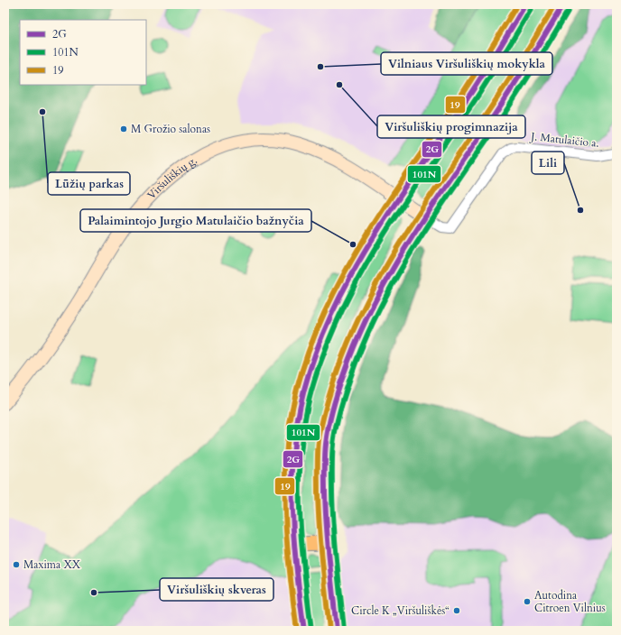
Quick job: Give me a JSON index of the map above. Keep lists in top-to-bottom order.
{
  "streets": {
    "main road": ["Viršuliškių g."],
    "street": ["J. Matulaičio a."]
  },
  "crossings": [
    ["J. Matulaičio a.", "Viršuliškių g."]
  ],
  "places": [
    "Vilniaus Viršuliškių mokykla",
    "Viršuliškių progimnazija",
    "Lūžių parkas",
    "M Grožio salonas",
    "Lili",
    "Palaimintojo Jurgio Matulaičio bažnyčia",
    "Maxima XX",
    "Viršuliškių skveras",
    "Autodina Citroen Vilnius",
    "Circle K „Viršuliškės“"
  ],
  "lines": ["transit line 2G", "transit line 19", "transit line 101N"],
  "legend": ["2G", "101N", "19"]
}
